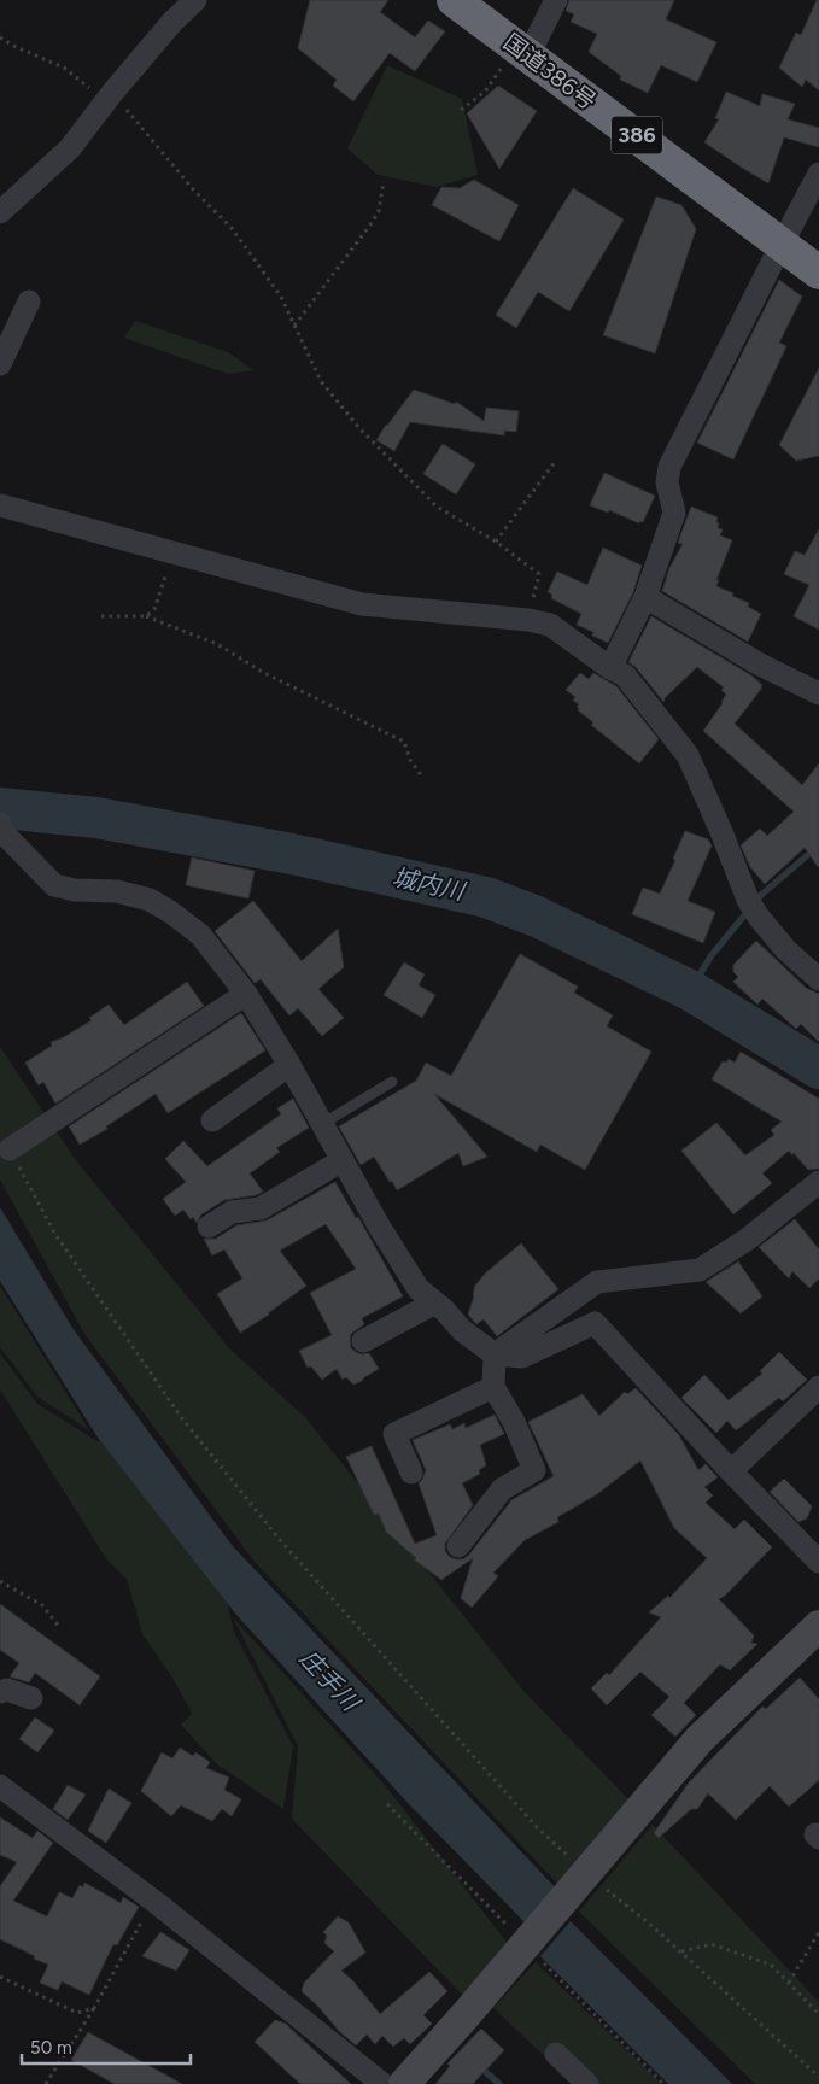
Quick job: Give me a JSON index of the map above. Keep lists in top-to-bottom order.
{
  "streets": {
    "highway": ["国道386号", "386"]
  },
  "water": ["城内川", "庄手川"],
  "scale_bar": "50 m"
}
